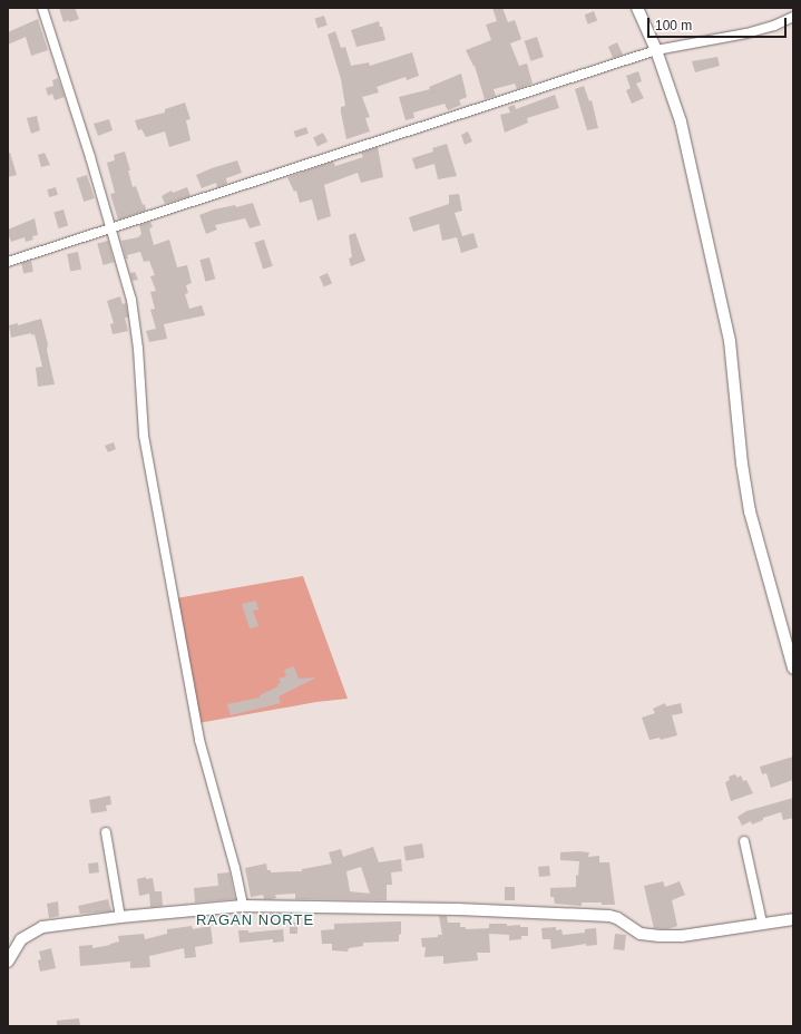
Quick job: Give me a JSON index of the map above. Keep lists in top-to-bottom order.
{
  "districts": ["RAGAN NORTE"],
  "scale_bar": "100 m"
}
